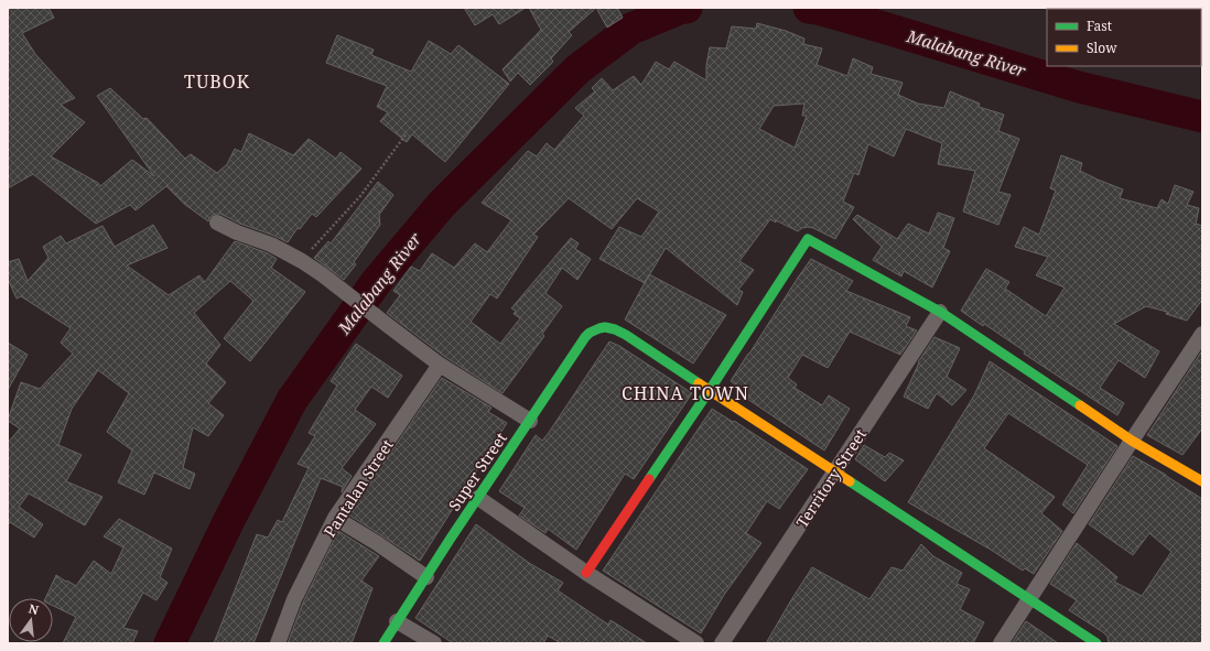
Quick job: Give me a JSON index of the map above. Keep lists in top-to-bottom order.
{
  "streets": {
    "street": ["Super Street", "Territory Street", "Pantalan Street"]
  },
  "districts": ["TUBOK", "CHINA TOWN"],
  "water": ["Malabang River"],
  "legend": ["Fast", "Slow"],
  "north": "top"
}
